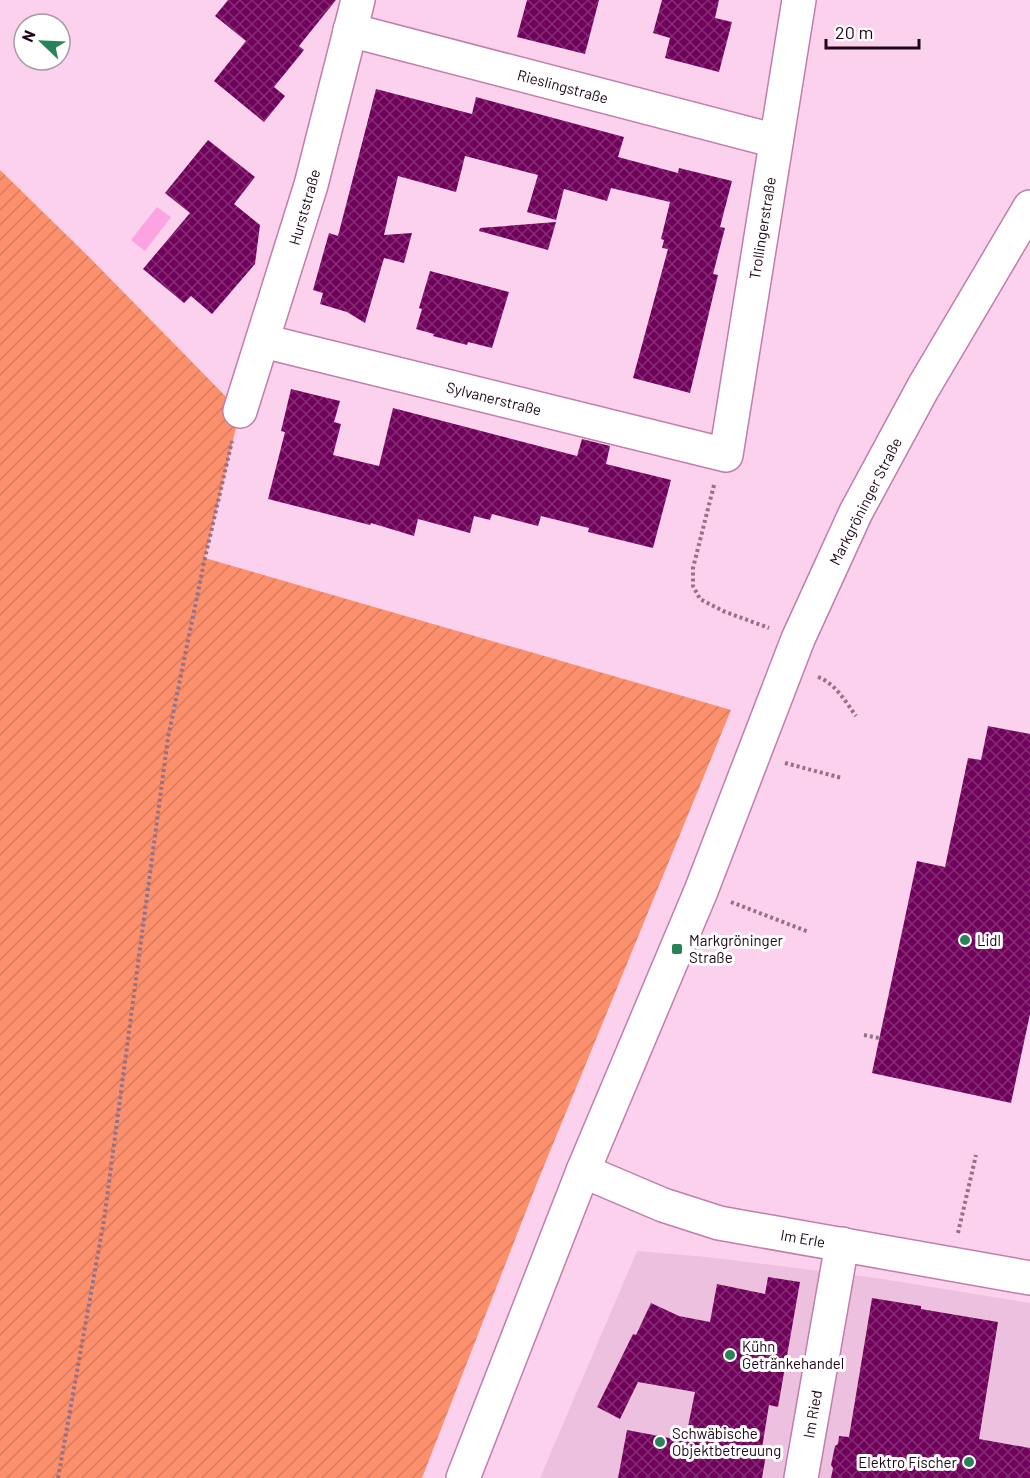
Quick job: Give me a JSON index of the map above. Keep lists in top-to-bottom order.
{
  "streets": {
    "street": [
      "Rieslingstraße",
      "Hurststraße",
      "Trollingerstraße",
      "Sylvanerstraße",
      "Markgröninger Straße",
      "Im Erle",
      "Im Ried"
    ]
  },
  "crossings": [
    ["Rieslingstraße", "Hurststraße"],
    ["Rieslingstraße", "Trollingerstraße"],
    ["Hurststraße", "Sylvanerstraße"],
    ["Trollingerstraße", "Sylvanerstraße"],
    ["Markgröninger Straße", "Im Erle"],
    ["Im Erle", "Im Ried"]
  ],
  "places": {
    "other": [
      "Lidl",
      "Kühn Getränkehandel",
      "Schwäbische Objektbetreuung",
      "Elektro Fischer"
    ],
    "transit": ["Markgröninger Straße"]
  },
  "scale_bar": "20 m",
  "north": "top left"
}
